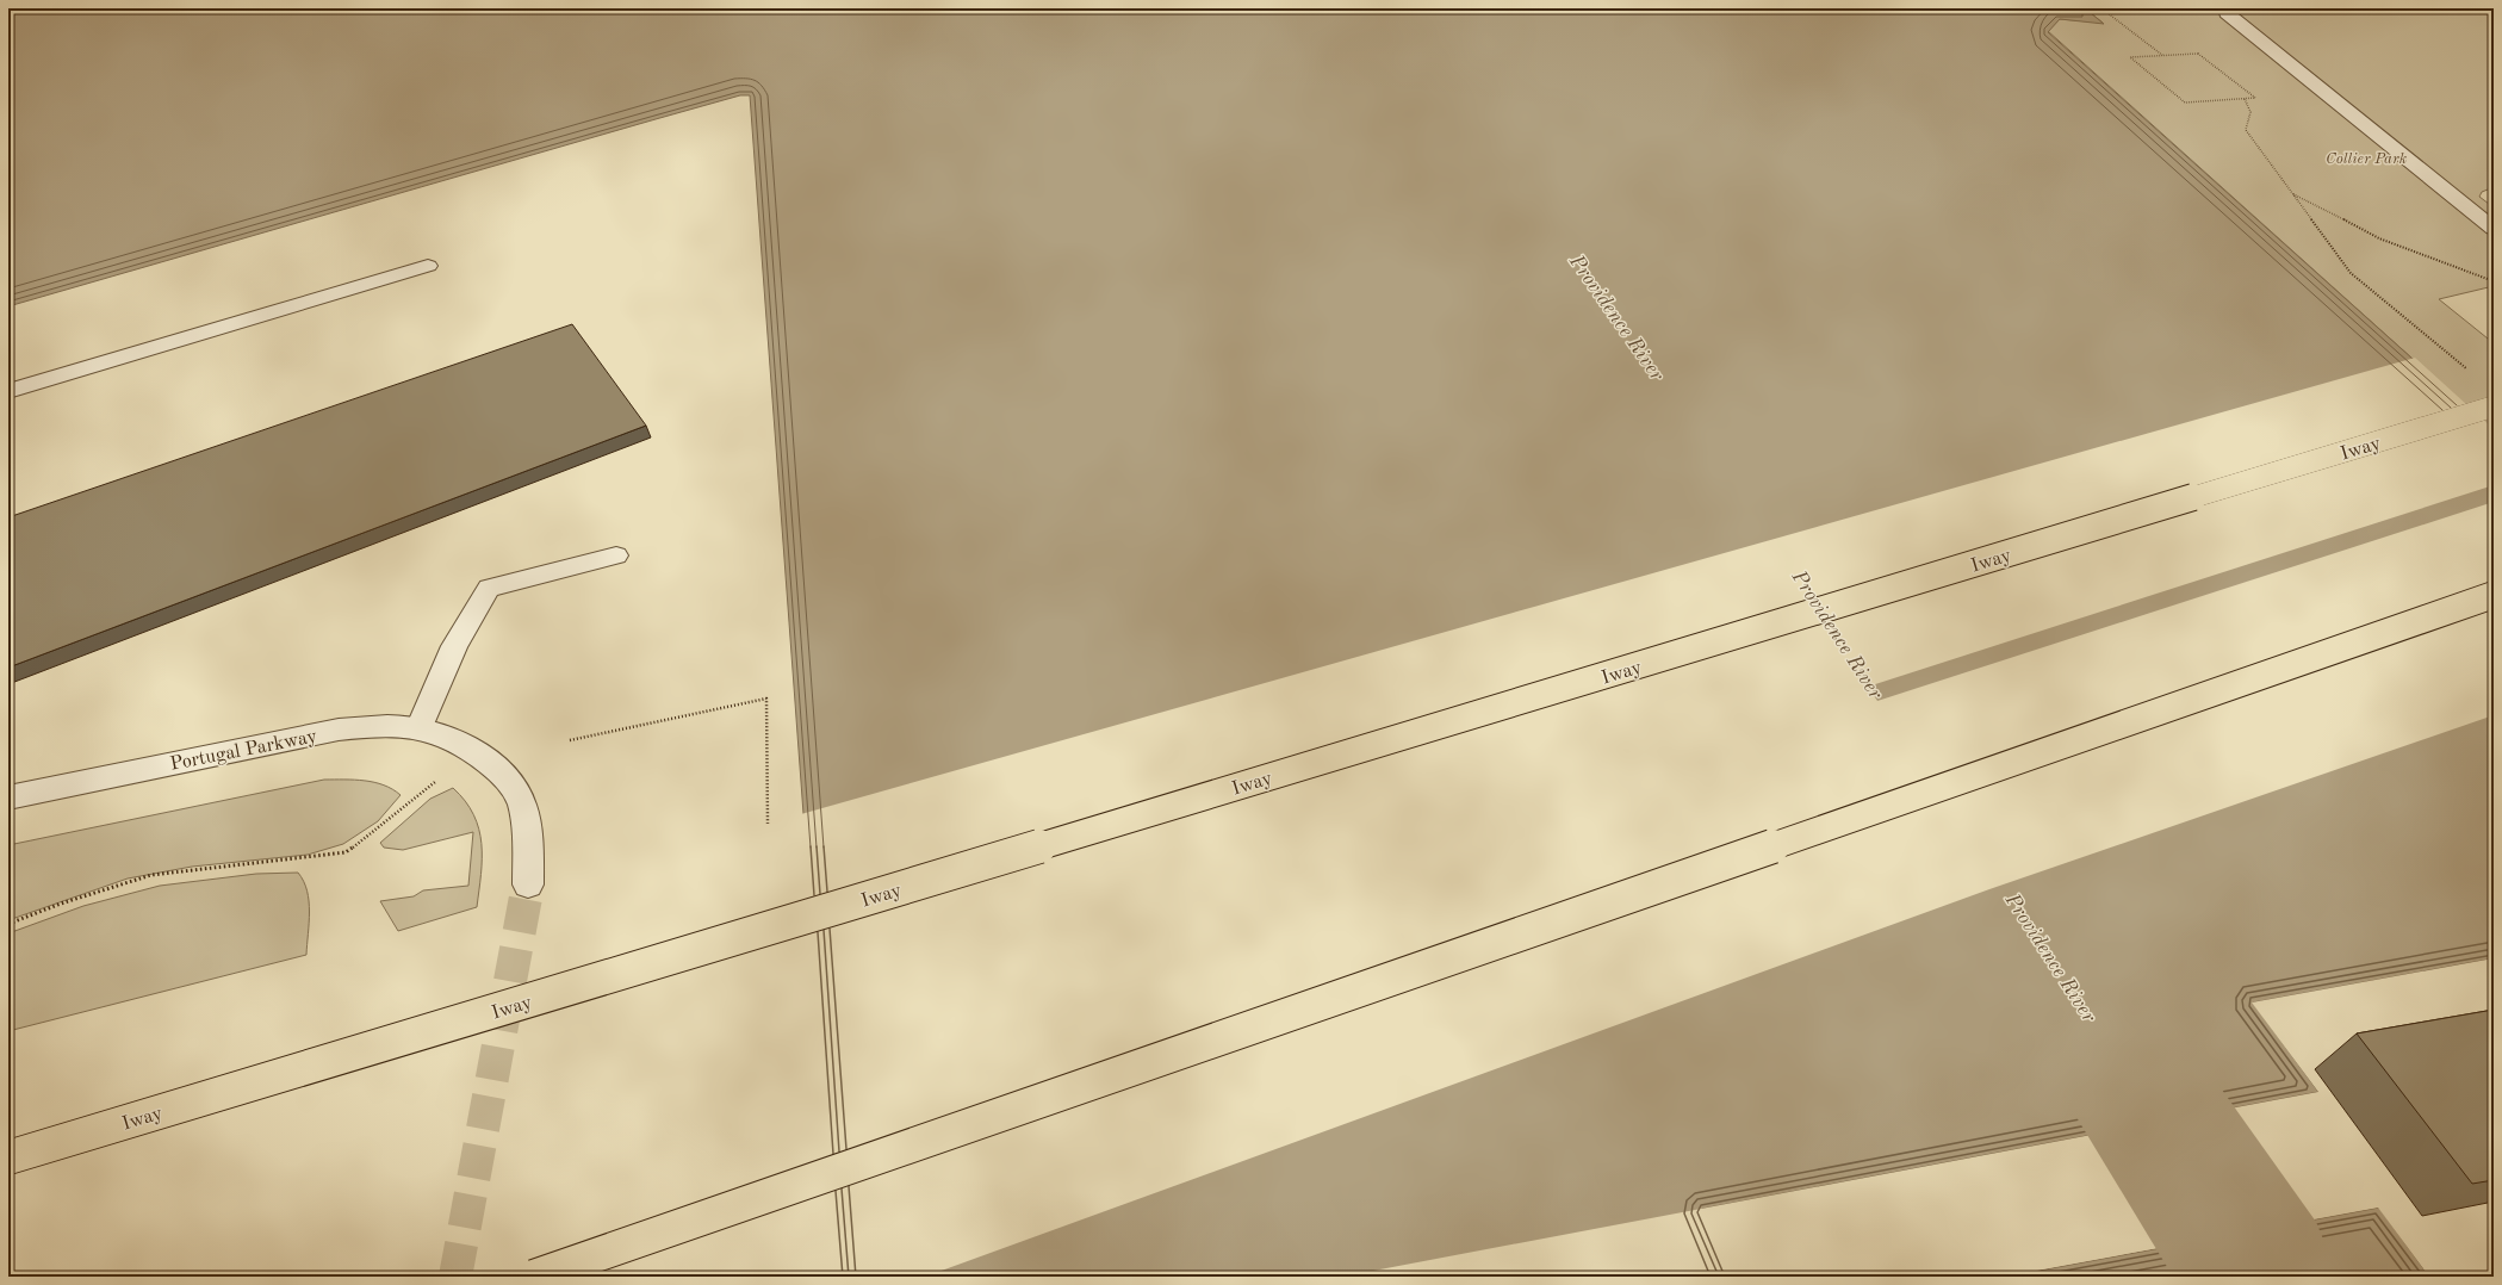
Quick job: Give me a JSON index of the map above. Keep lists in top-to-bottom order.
{
  "streets": {
    "highway": ["Iway"],
    "street": ["Portugal Parkway"]
  },
  "water": ["Providence River"],
  "parks": ["Collier Park"]
}
